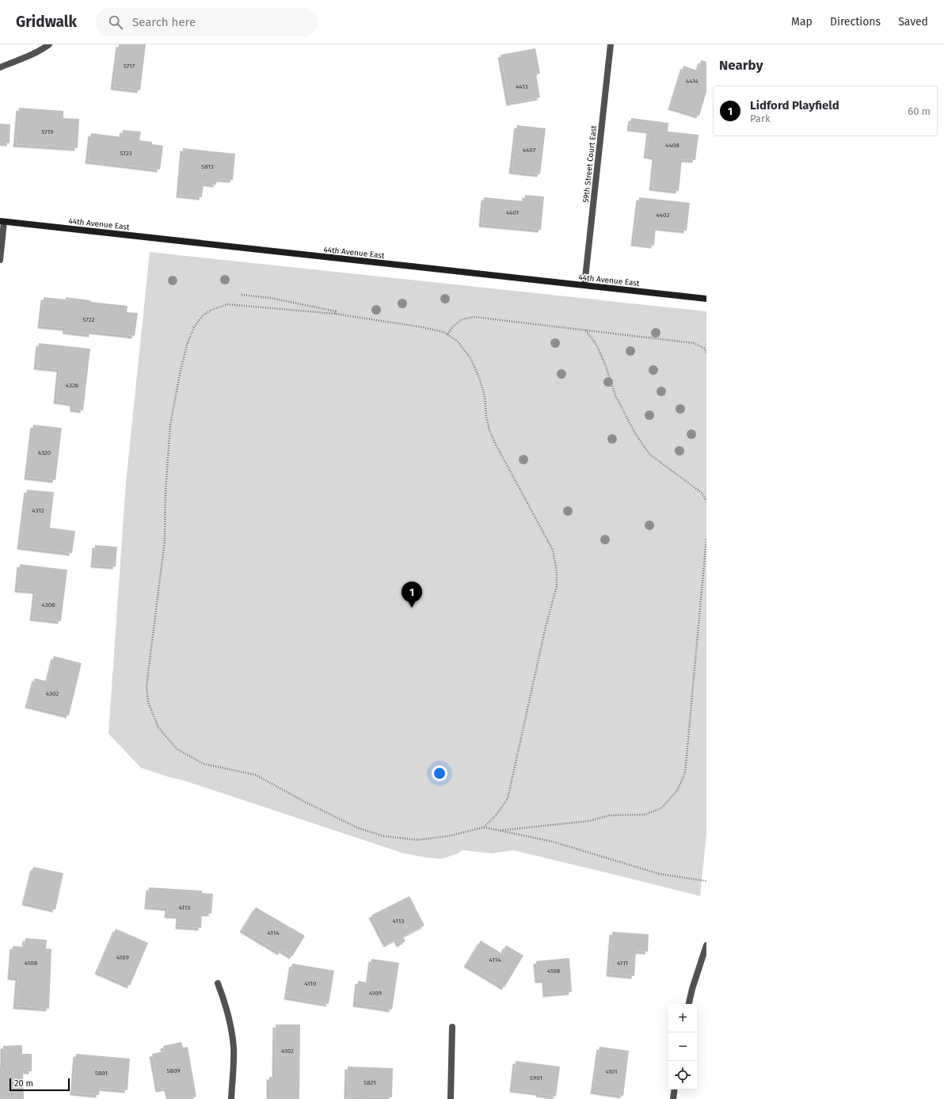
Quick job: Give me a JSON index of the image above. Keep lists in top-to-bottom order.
{
  "streets": {
    "street": ["59th Street Court East", "44th Avenue East"]
  },
  "crossings": [
    ["59th Street Court East", "44th Avenue East"]
  ],
  "house_numbers": [
    "5717",
    "4414",
    "4413",
    "5719",
    "4408",
    "4407",
    "5723",
    "5813",
    "4401",
    "4402",
    "5722",
    "4326",
    "4320",
    "4312",
    "4306",
    "4302",
    "4113",
    "4113",
    "4114",
    "4109",
    "4114",
    "4108",
    "4111",
    "4108",
    "4110",
    "4109",
    "4102",
    "5809",
    "4101",
    "5801",
    "5901",
    "5821"
  ],
  "scale_bar": "20 m",
  "page": {
    "header": "Gridwalk",
    "search": "Search here",
    "nav": ["Map", "Directions", "Saved"],
    "heading": "Nearby",
    "list": [
      {
        "mark": "1",
        "name": "Lidford Playfield",
        "note": "Park",
        "value": "60 m"
      }
    ],
    "pins": "1",
    "map_buttons": ["+", "−"],
    "scale": "20 m"
  }
}
